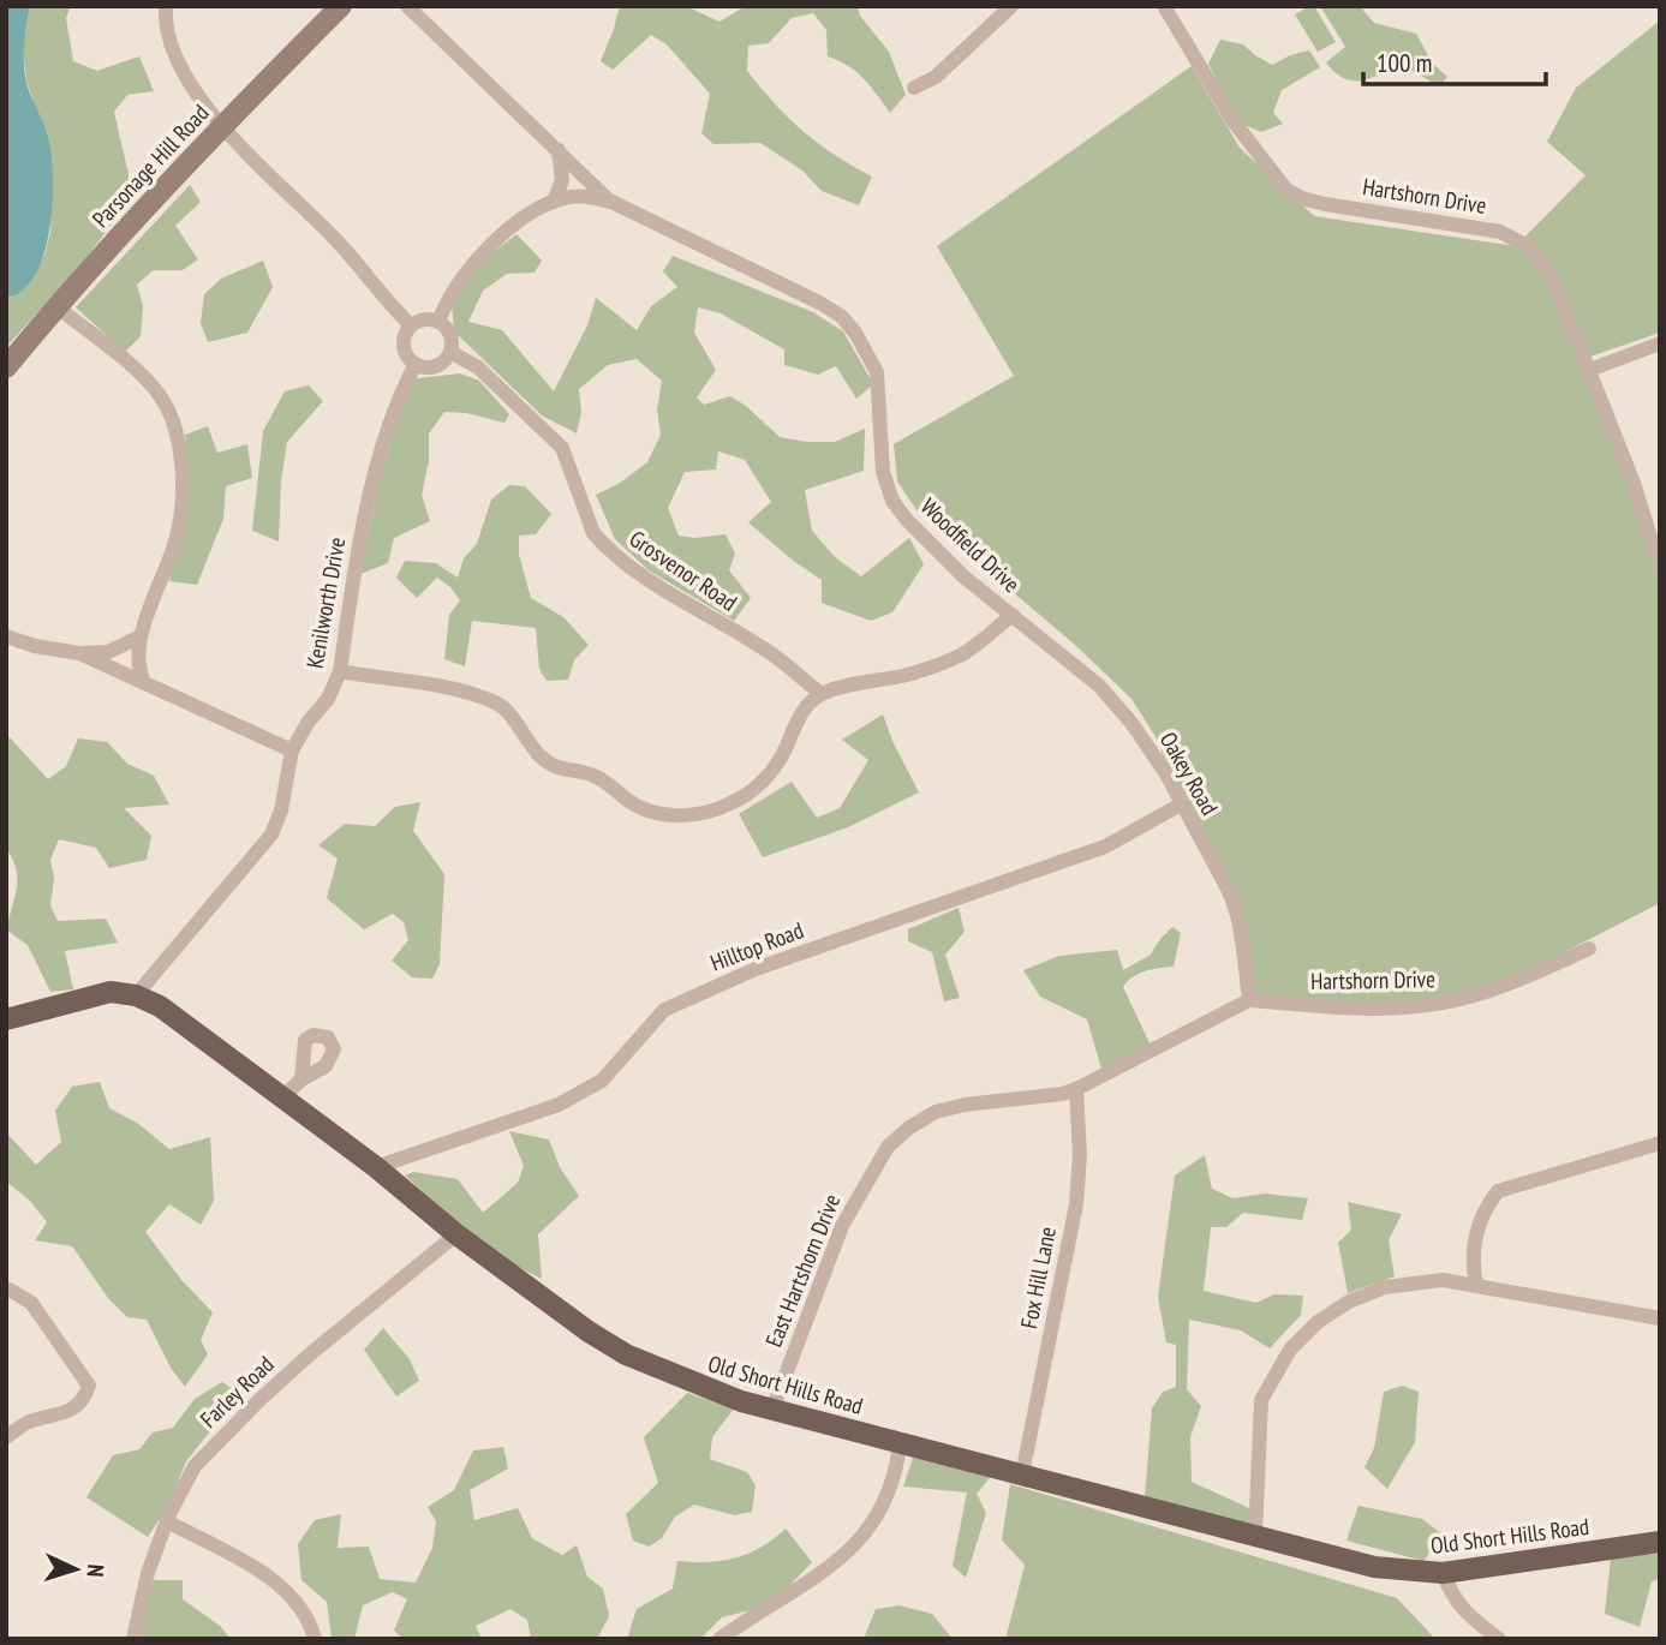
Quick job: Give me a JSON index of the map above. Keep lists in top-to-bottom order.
{
  "streets": {
    "main road": ["Old Short Hills Road"],
    "street": [
      "Parsonage Hill Road",
      "Hartshorn Drive",
      "Woodfield Drive",
      "Grosvenor Road",
      "Kenilworth Drive",
      "Oakey Road",
      "Hilltop Road",
      "East Hartshorn Drive",
      "Fox Hill Lane",
      "Farley Road"
    ]
  },
  "crossings": [
    ["Hartshorn Drive", "Oakey Road"],
    ["Hartshorn Drive", "East Hartshorn Drive"],
    ["Woodfield Drive", "Grosvenor Road"],
    ["Woodfield Drive", "Oakey Road"],
    ["Grosvenor Road", "Kenilworth Drive"],
    ["Kenilworth Drive", "Old Short Hills Road"],
    ["Oakey Road", "Hilltop Road"],
    ["Oakey Road", "East Hartshorn Drive"],
    ["Hilltop Road", "Old Short Hills Road"],
    ["East Hartshorn Drive", "Fox Hill Lane"],
    ["East Hartshorn Drive", "Old Short Hills Road"],
    ["Fox Hill Lane", "Old Short Hills Road"],
    ["Old Short Hills Road", "Farley Road"]
  ],
  "scale_bar": "100 m",
  "north": "right"
}
